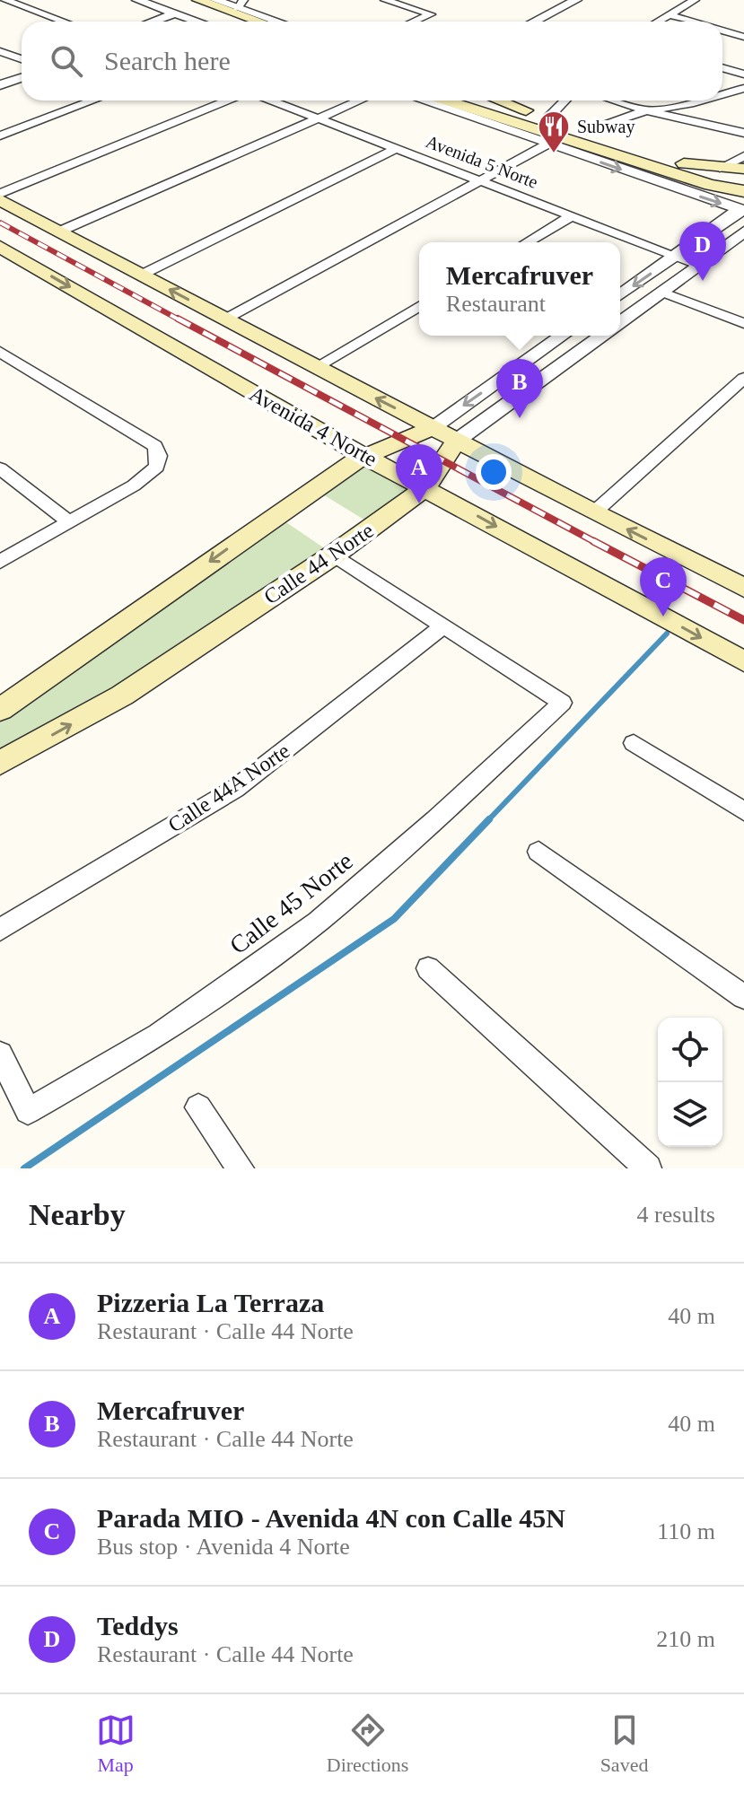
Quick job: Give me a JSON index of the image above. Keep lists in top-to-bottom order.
{
  "streets": {
    "main road": ["Avenida 4 Norte", "Calle 44 Norte"],
    "street": ["Avenida 5 Norte", "Calle 44A Norte", "Calle 45 Norte"]
  },
  "crossings": [
    ["Avenida 4 Norte", "Calle 44 Norte"],
    ["Calle 44A Norte", "Calle 45 Norte"]
  ],
  "one_way": ["Calle 44 Norte"],
  "places": {
    "restaurant": ["Subway"]
  },
  "page": {
    "search": "Search here",
    "pins": [
      "D",
      "B",
      "A",
      "C"
    ],
    "popup": ["Mercafruver", "Restaurant"],
    "heading": ["Nearby", "4 results"],
    "list": [
      {
        "mark": "A",
        "name": "Pizzeria La Terraza",
        "note": "Restaurant · Calle 44 Norte",
        "value": "40 m"
      },
      {
        "mark": "B",
        "name": "Mercafruver",
        "note": "Restaurant · Calle 44 Norte",
        "value": "40 m"
      },
      {
        "mark": "C",
        "name": "Parada MIO - Avenida 4N con Calle 45N",
        "note": "Bus stop · Avenida 4 Norte",
        "value": "110 m"
      },
      {
        "mark": "D",
        "name": "Teddys",
        "note": "Restaurant · Calle 44 Norte",
        "value": "210 m"
      }
    ],
    "nav": ["Map", "Directions", "Saved"]
  }
}
